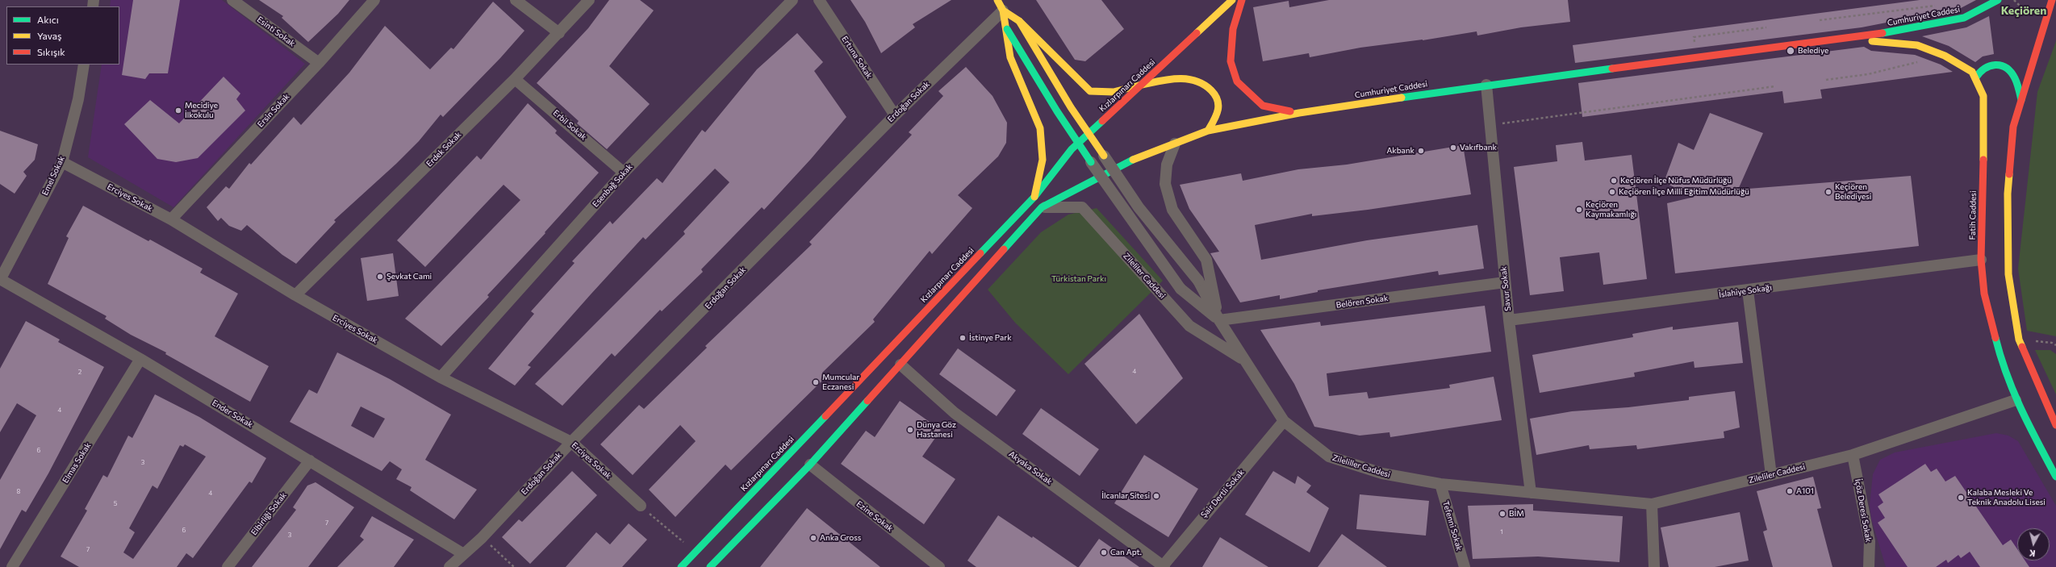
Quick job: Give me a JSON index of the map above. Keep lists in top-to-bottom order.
{
  "streets": {
    "main road": ["Cumhuriyet Caddesi", "Kızlarpınarı Caddesi", "Fatih Caddesi"],
    "street": [
      "Esinti Sokak",
      "Ertuna Sokak",
      "Erdoğan Sokak",
      "Ersin Sokak",
      "Erbil Sokak",
      "Erdek Sokak",
      "Emel Sokak",
      "Esenbağ Sokak",
      "Erciyes Sokak",
      "Zileliler Caddesi",
      "Savur Sokak",
      "İslahiye Sokağı",
      "Belören Sokak",
      "Ender Sokak",
      "Elmas Sokak",
      "Zileliller Caddesi",
      "Akyaka Sokak",
      "Şair Dertli Sokak",
      "İçöz Deresi Sokak",
      "Elbirliği Sokak",
      "Ezine Sokak",
      "Tefenni Sokak"
    ]
  },
  "crossings": [
    ["Cumhuriyet Caddesi", "Fatih Caddesi"],
    ["Cumhuriyet Caddesi", "Zileliler Caddesi"],
    ["Cumhuriyet Caddesi", "Savur Sokak"],
    ["Esinti Sokak", "Ersin Sokak"],
    ["Ertuna Sokak", "Erdoğan Sokak"],
    ["Erdoğan Sokak", "Erciyes Sokak"],
    ["Erdoğan Sokak", "Ender Sokak"],
    ["Ersin Sokak", "Erciyes Sokak"],
    ["Erbil Sokak", "Erdek Sokak"],
    ["Erbil Sokak", "Esenbağ Sokak"],
    ["Erdek Sokak", "Erciyes Sokak"],
    ["Emel Sokak", "Erciyes Sokak"],
    ["Emel Sokak", "Ender Sokak"],
    ["Esenbağ Sokak", "Erciyes Sokak"],
    ["Fatih Caddesi", "Zileliler Caddesi"],
    ["Fatih Caddesi", "İslahiye Sokağı"],
    ["Zileliler Caddesi", "Savur Sokak"],
    ["Zileliler Caddesi", "Zileliller Caddesi"],
    ["Zileliler Caddesi", "İçöz Deresi Sokak"],
    ["Savur Sokak", "İslahiye Sokağı"],
    ["Savur Sokak", "Belören Sokak"],
    ["Savur Sokak", "Zileliller Caddesi"],
    ["Belören Sokak", "Zileliller Caddesi"],
    ["Ender Sokak", "Elmas Sokak"],
    ["Ender Sokak", "Elbirliği Sokak"],
    ["Zileliller Caddesi", "Şair Dertli Sokak"],
    ["Zileliller Caddesi", "Tefenni Sokak"],
    ["Akyaka Sokak", "Şair Dertli Sokak"]
  ],
  "districts": ["Keçiören"],
  "parks": ["Türkistan Parkı"],
  "places": [
    "Belediye",
    "Mecidiye İlkokulu",
    "Vakıfbank",
    "Akbank",
    "Keçiören İlçe Nüfus Müdürlüğü",
    "Keçiören İlçe Milli Eğitim Müdürlüğü",
    "Keçiören Belediyesi",
    "Keçiören Kaymakamlığı",
    "Şevkat Cami",
    "İstinye Park",
    "Mumcular Eczanesi",
    "Dünya Göz Hastanesi",
    "A101",
    "İlcanlar Sitesi",
    "Kalaba Mesleki Ve Teknik Anadolu Lisesi",
    "BİM",
    "Anka Gross",
    "Can Apt."
  ],
  "house_numbers": [
    "4",
    "2",
    "4",
    "6",
    "3",
    "8",
    "4",
    "5",
    "7",
    "6",
    "1",
    "3",
    "7"
  ],
  "legend": ["Akıcı", "Yavaş", "Sıkışık"],
  "north": "bottom"
}
